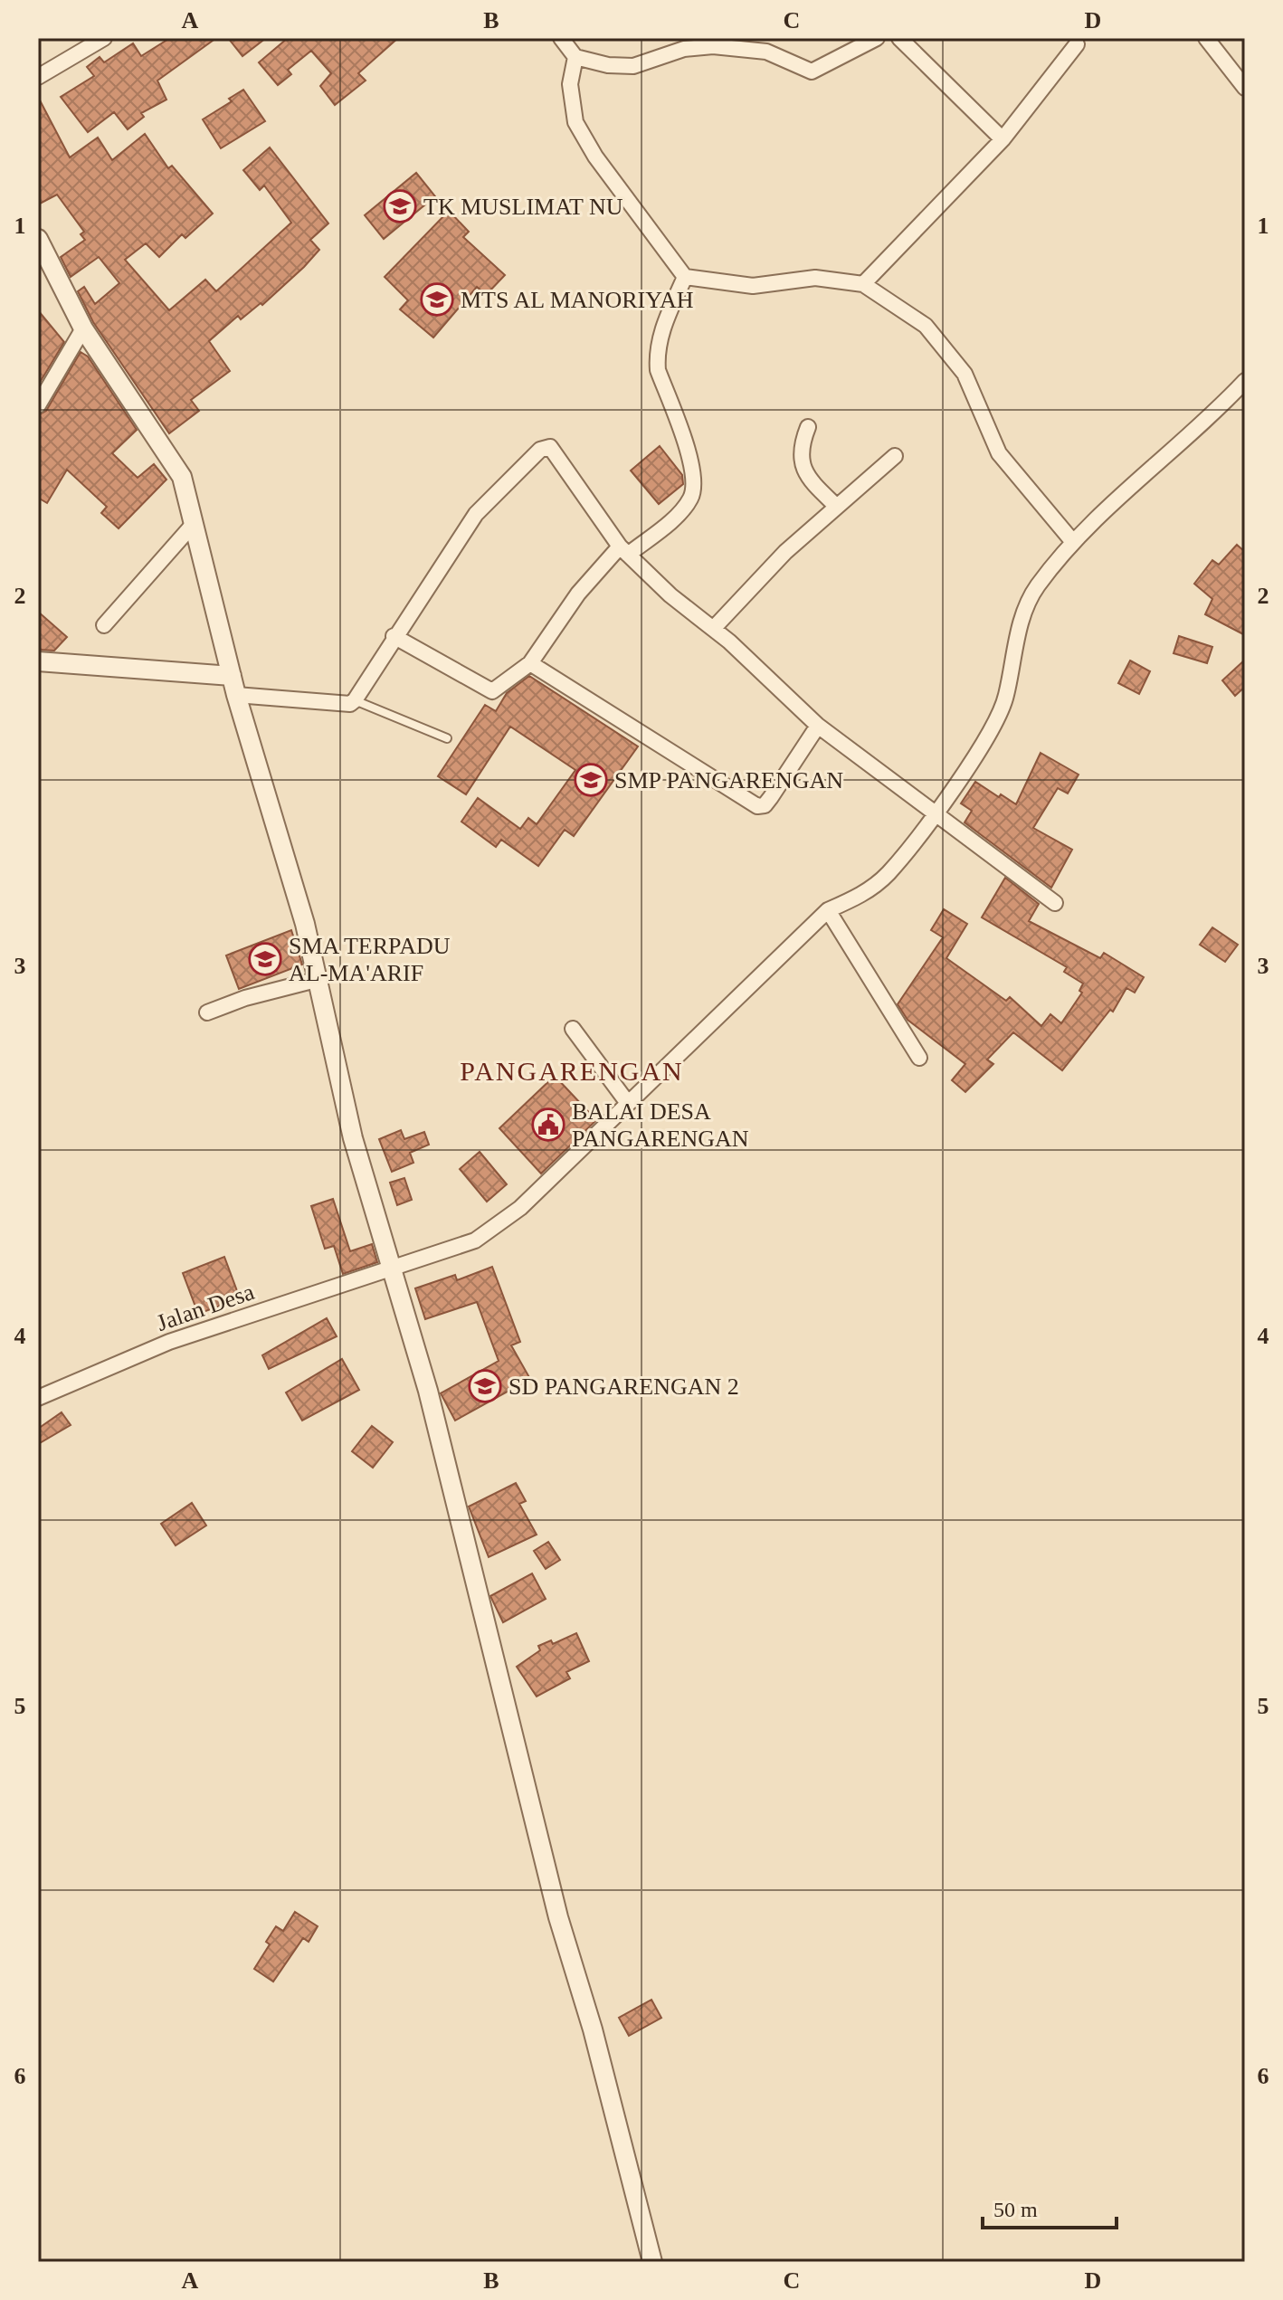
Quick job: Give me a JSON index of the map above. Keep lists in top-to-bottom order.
{
  "streets": {
    "street": ["Jalan Desa"]
  },
  "districts": ["PANGARENGAN"],
  "places": {
    "school or university": [
      "TK MUSLIMAT NU",
      "MTS AL MANORIYAH",
      "SMP PANGARENGAN",
      "SMA TERPADU AL-MA'ARIF",
      "SD PANGARENGAN 2"
    ],
    "public building": ["BALAI DESA PANGARENGAN"]
  },
  "scale_bar": "50 m",
  "grid": {
    "columns": [
      "A",
      "B",
      "C",
      "D"
    ],
    "rows": [
      "1",
      "2",
      "3",
      "4",
      "5",
      "6"
    ]
  }
}
